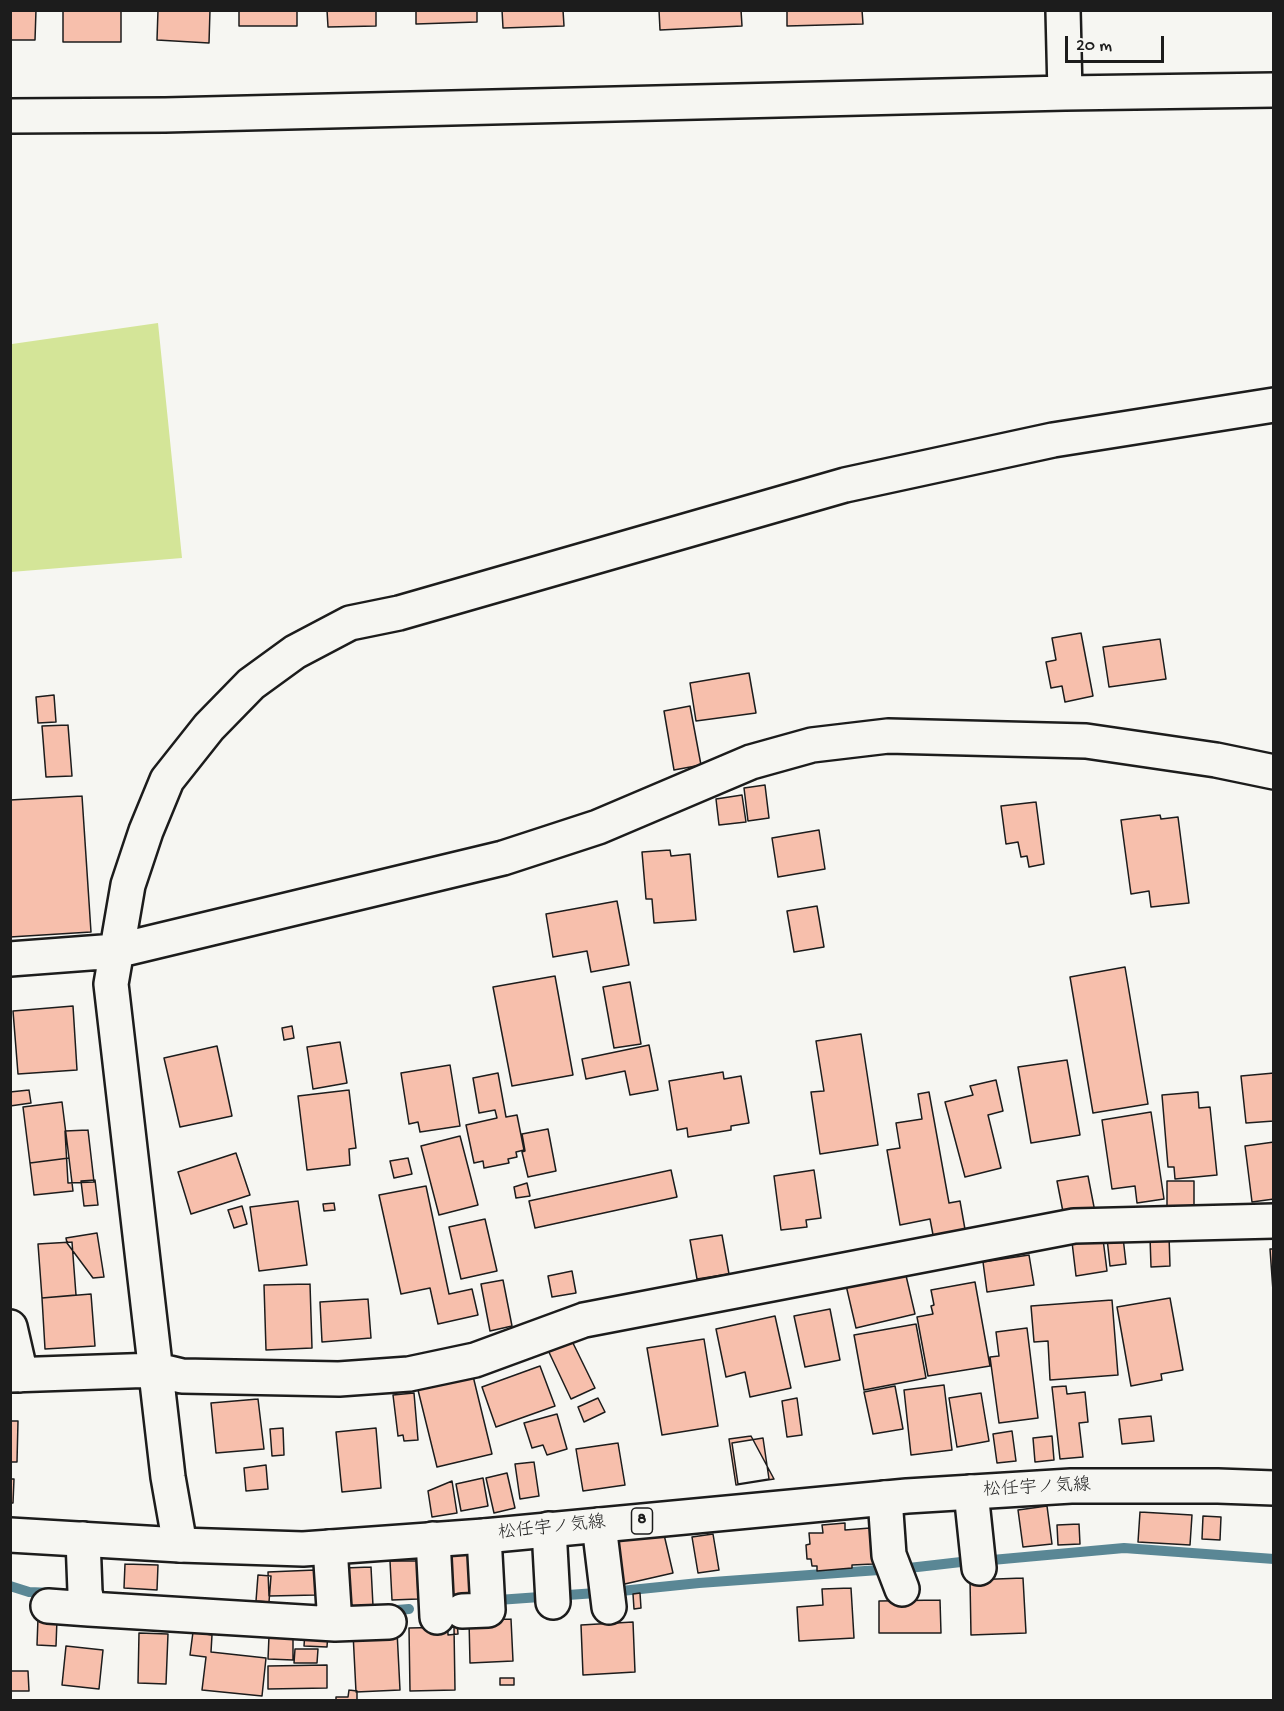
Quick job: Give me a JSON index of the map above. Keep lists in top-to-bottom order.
{
  "streets": {
    "street": ["松任宇ノ気線", "8"]
  },
  "scale_bar": "20 m"
}
